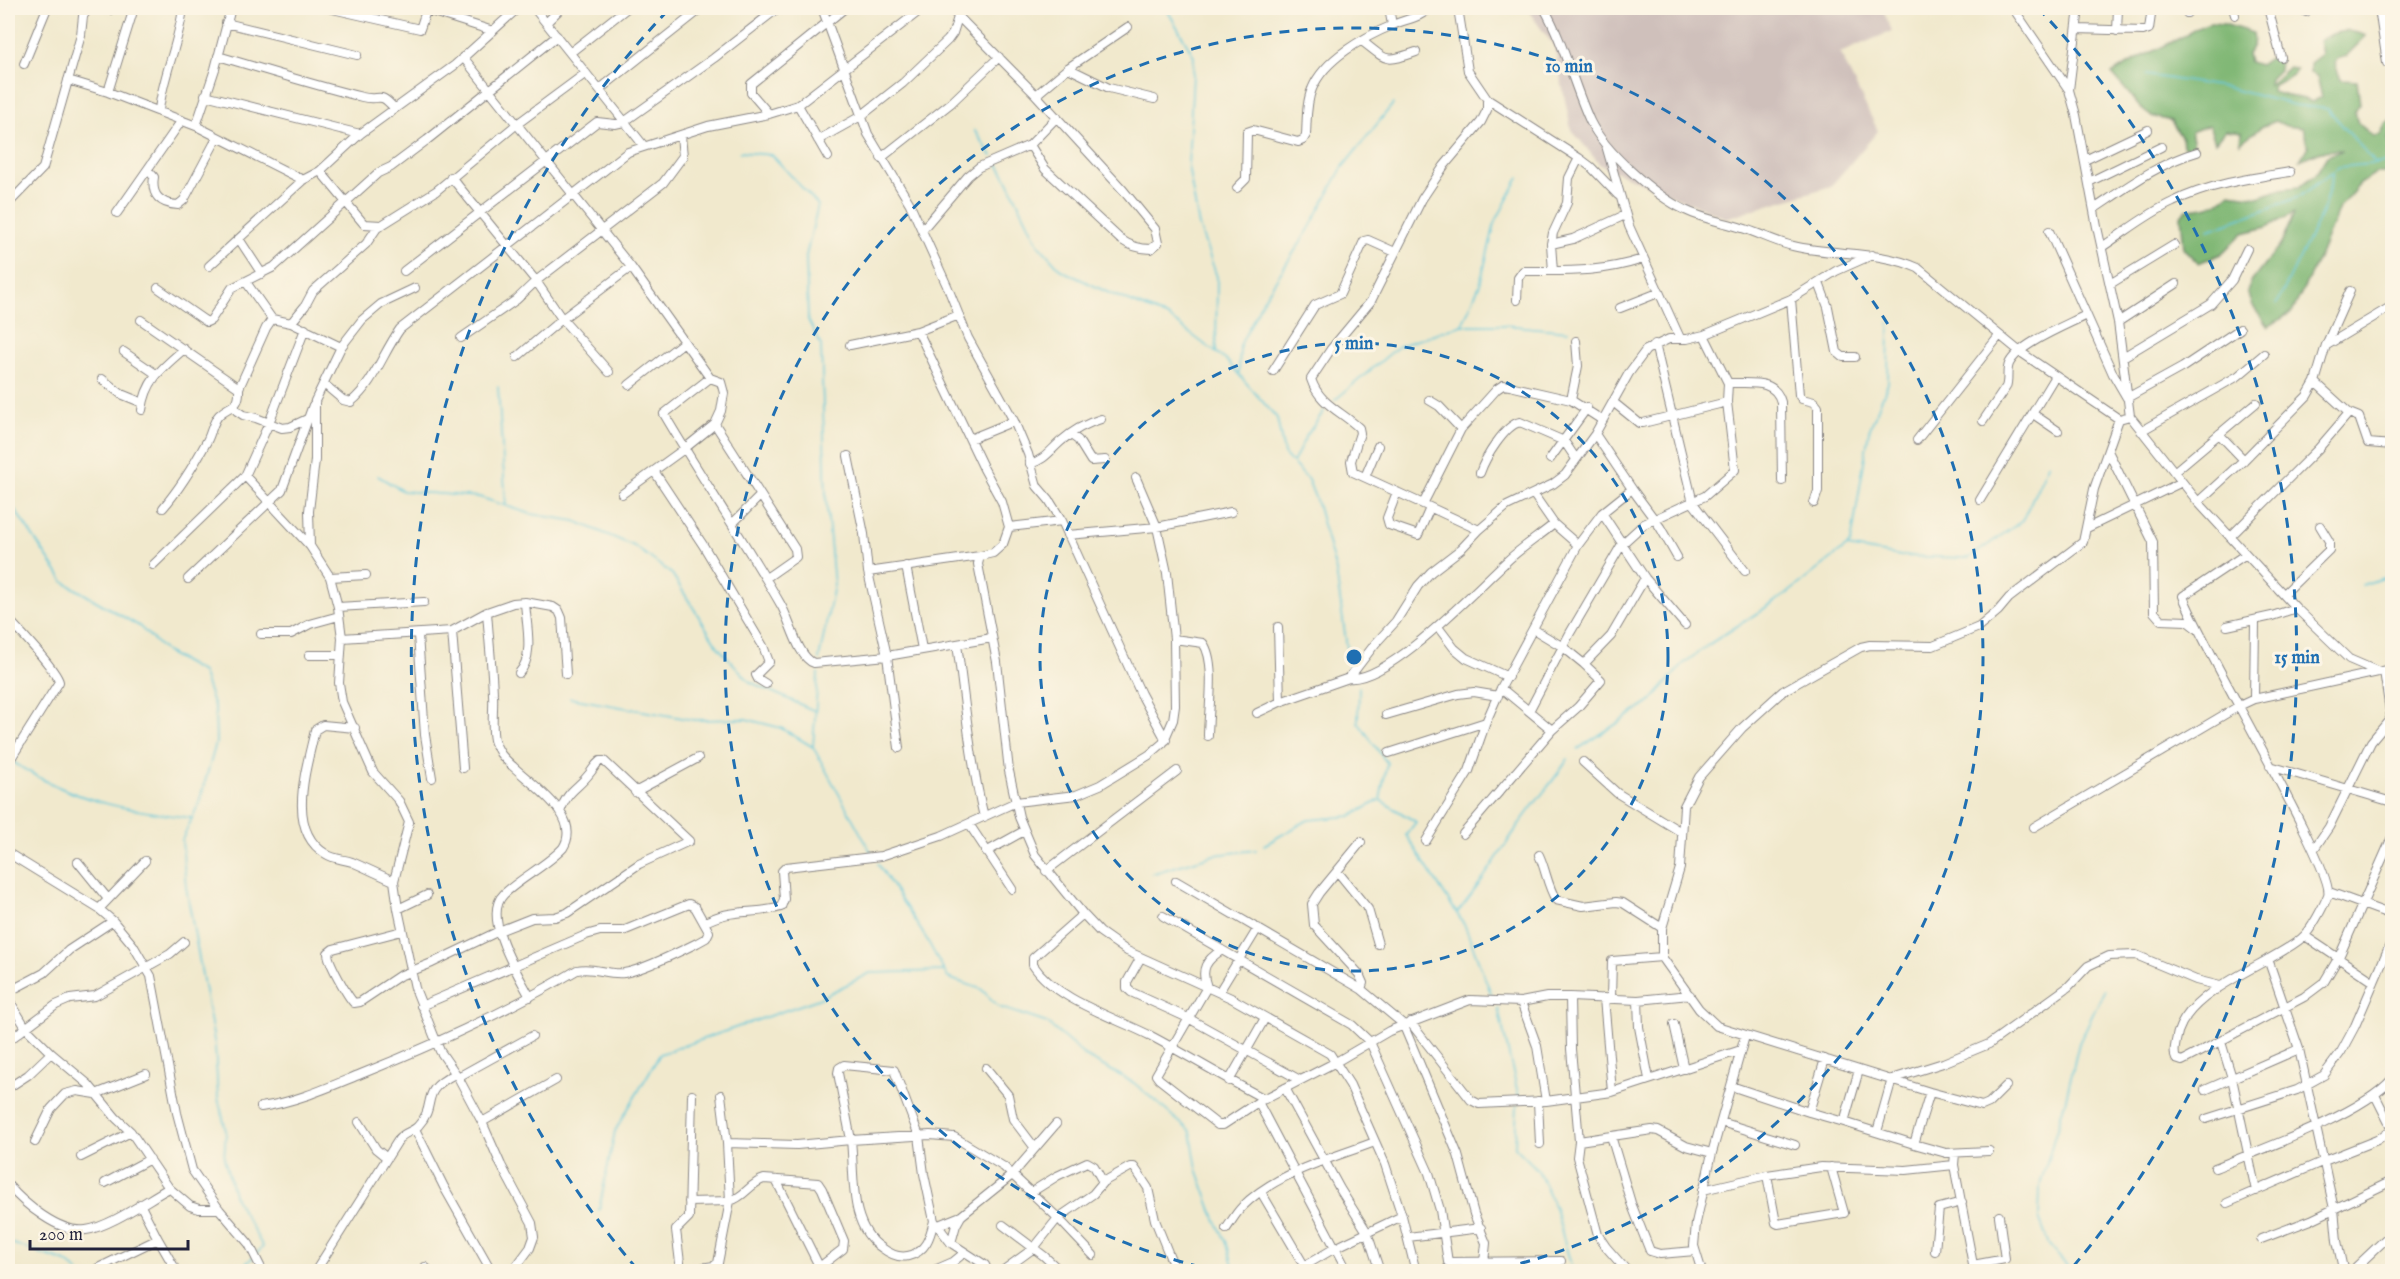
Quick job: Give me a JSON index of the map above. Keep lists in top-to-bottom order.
{
  "scale_bar": "200 m",
  "rings": ["10 min", "5 min", "15 min"]
}
